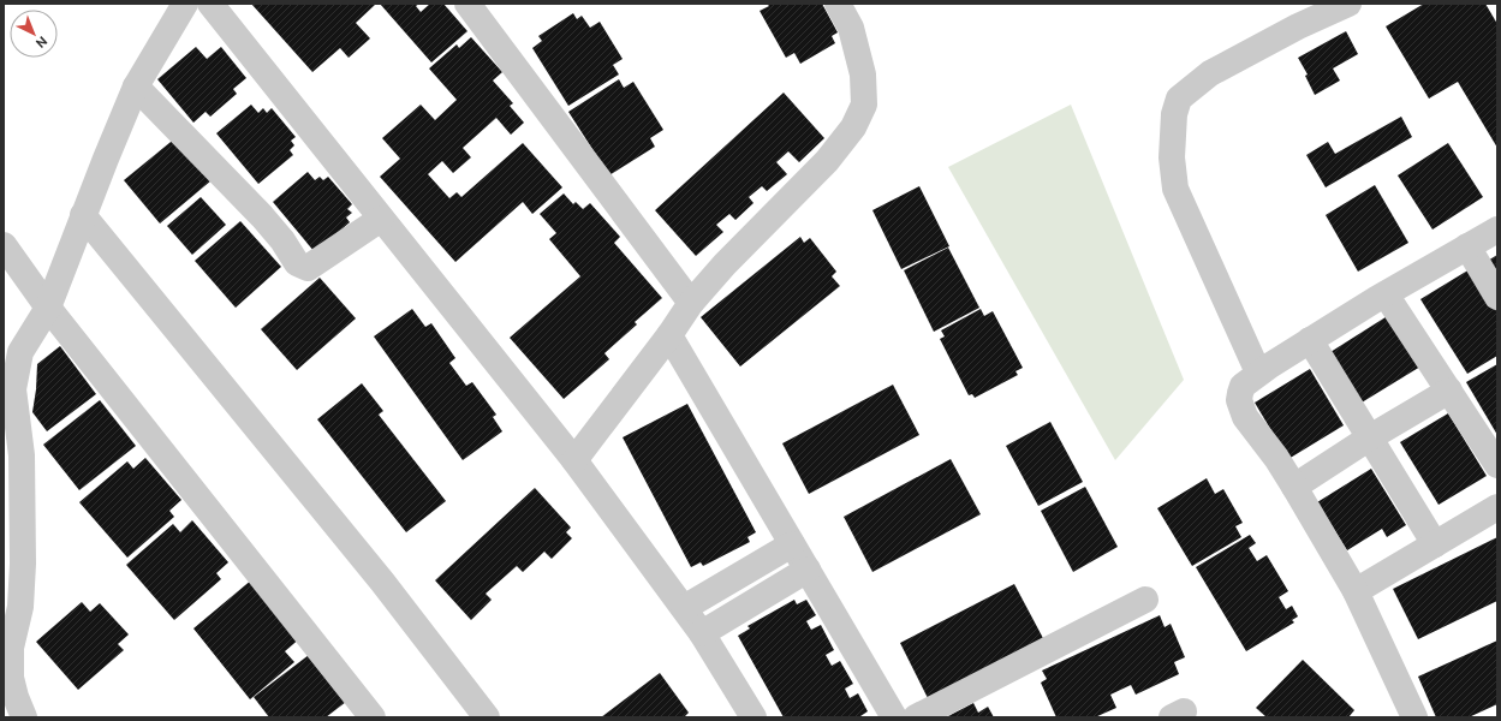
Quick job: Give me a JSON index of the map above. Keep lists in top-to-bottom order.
{
  "north": "bottom right"
}
